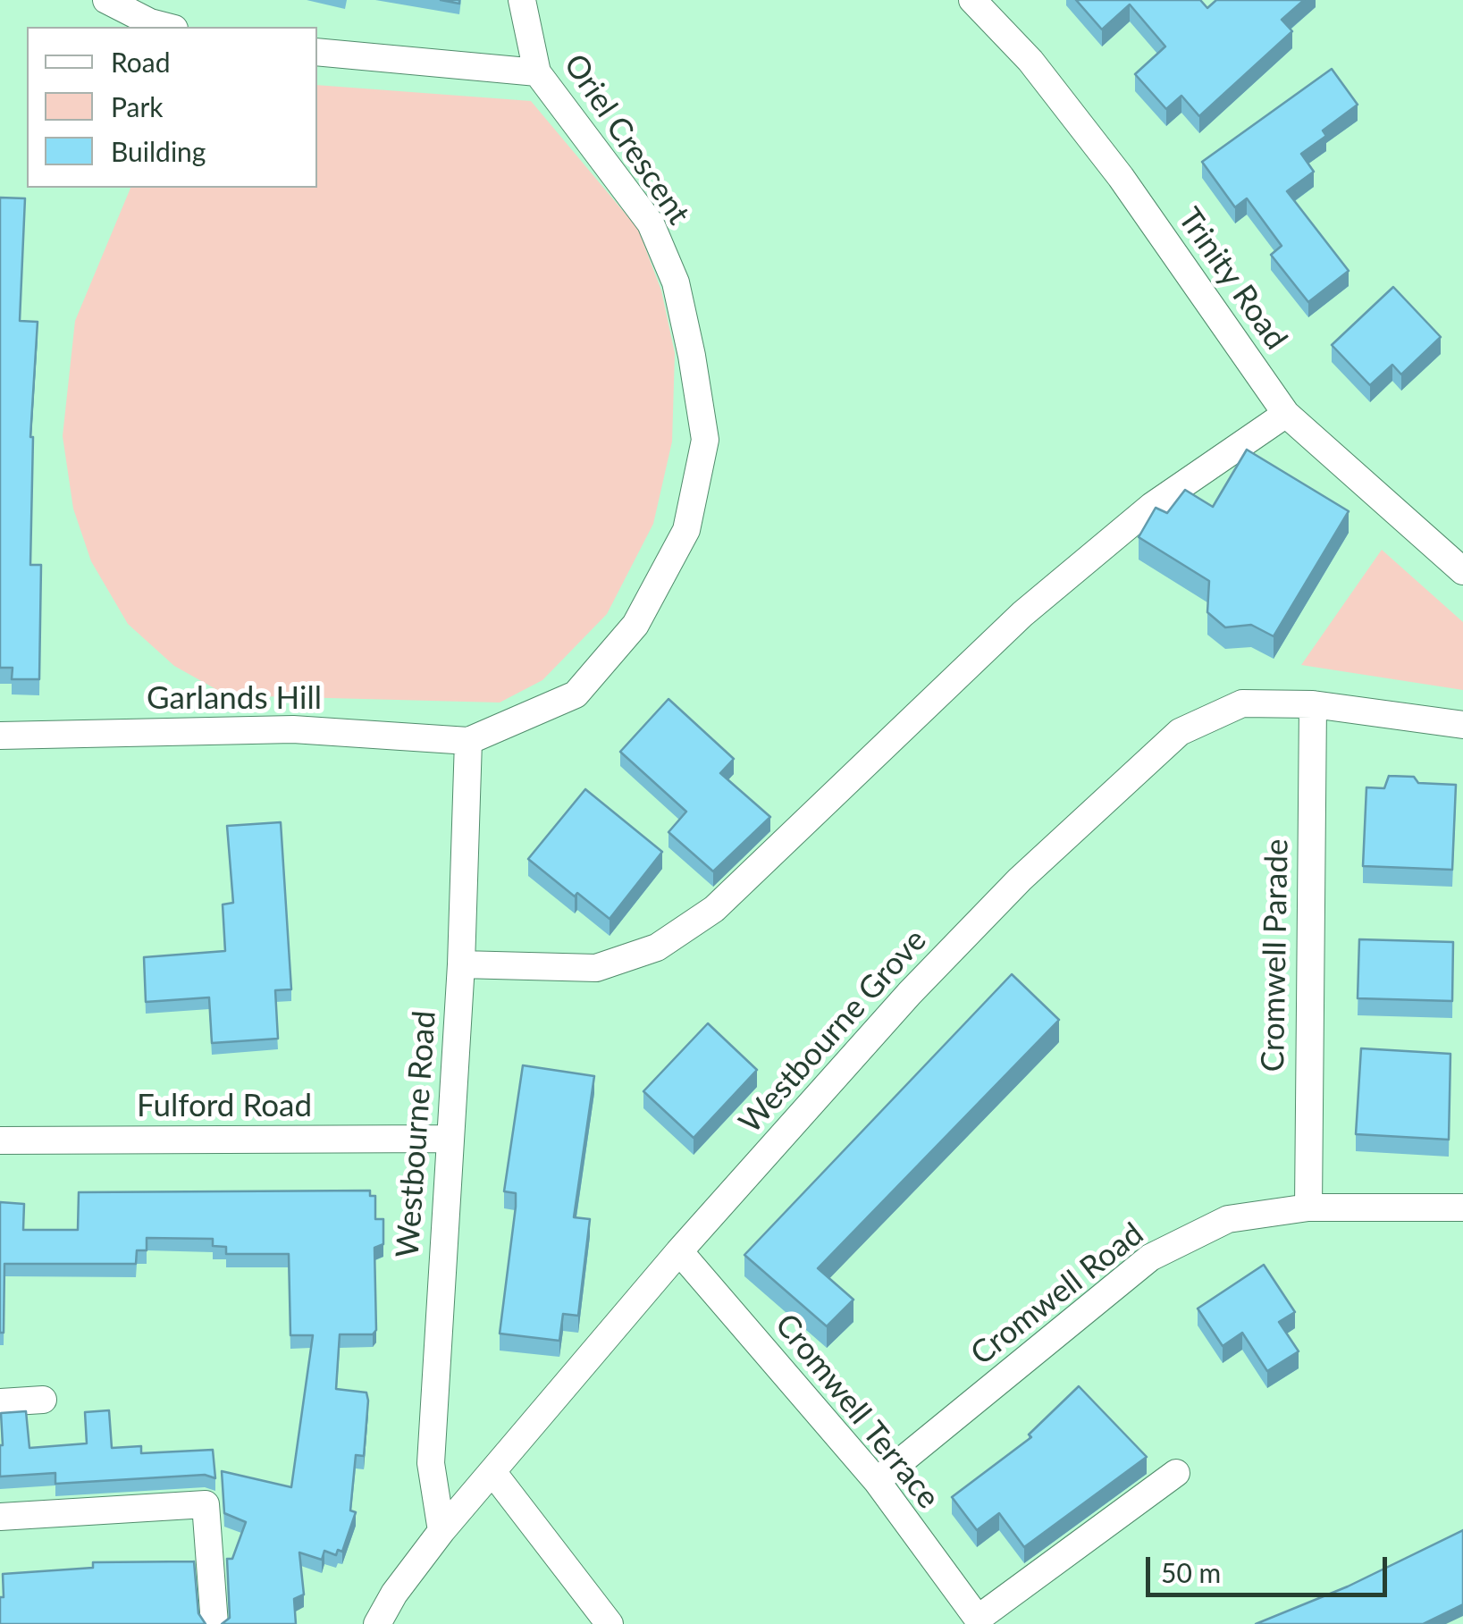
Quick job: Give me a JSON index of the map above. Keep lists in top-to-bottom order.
{
  "streets": {
    "street": [
      "Oriel Crescent",
      "Trinity Road",
      "Garlands Hill",
      "Cromwell Parade",
      "Westbourne Grove",
      "Fulford Road",
      "Westbourne Road",
      "Cromwell Road",
      "Cromwell Terrace"
    ]
  },
  "crossings": [
    ["Oriel Crescent", "Garlands Hill"],
    ["Oriel Crescent", "Westbourne Road"],
    ["Garlands Hill", "Westbourne Road"],
    ["Cromwell Parade", "Westbourne Grove"],
    ["Cromwell Parade", "Cromwell Road"],
    ["Westbourne Grove", "Westbourne Road"],
    ["Westbourne Grove", "Cromwell Terrace"],
    ["Fulford Road", "Westbourne Road"],
    ["Cromwell Road", "Cromwell Terrace"]
  ],
  "legend": ["Road", "Park", "Building"],
  "scale_bar": "50 m"
}
